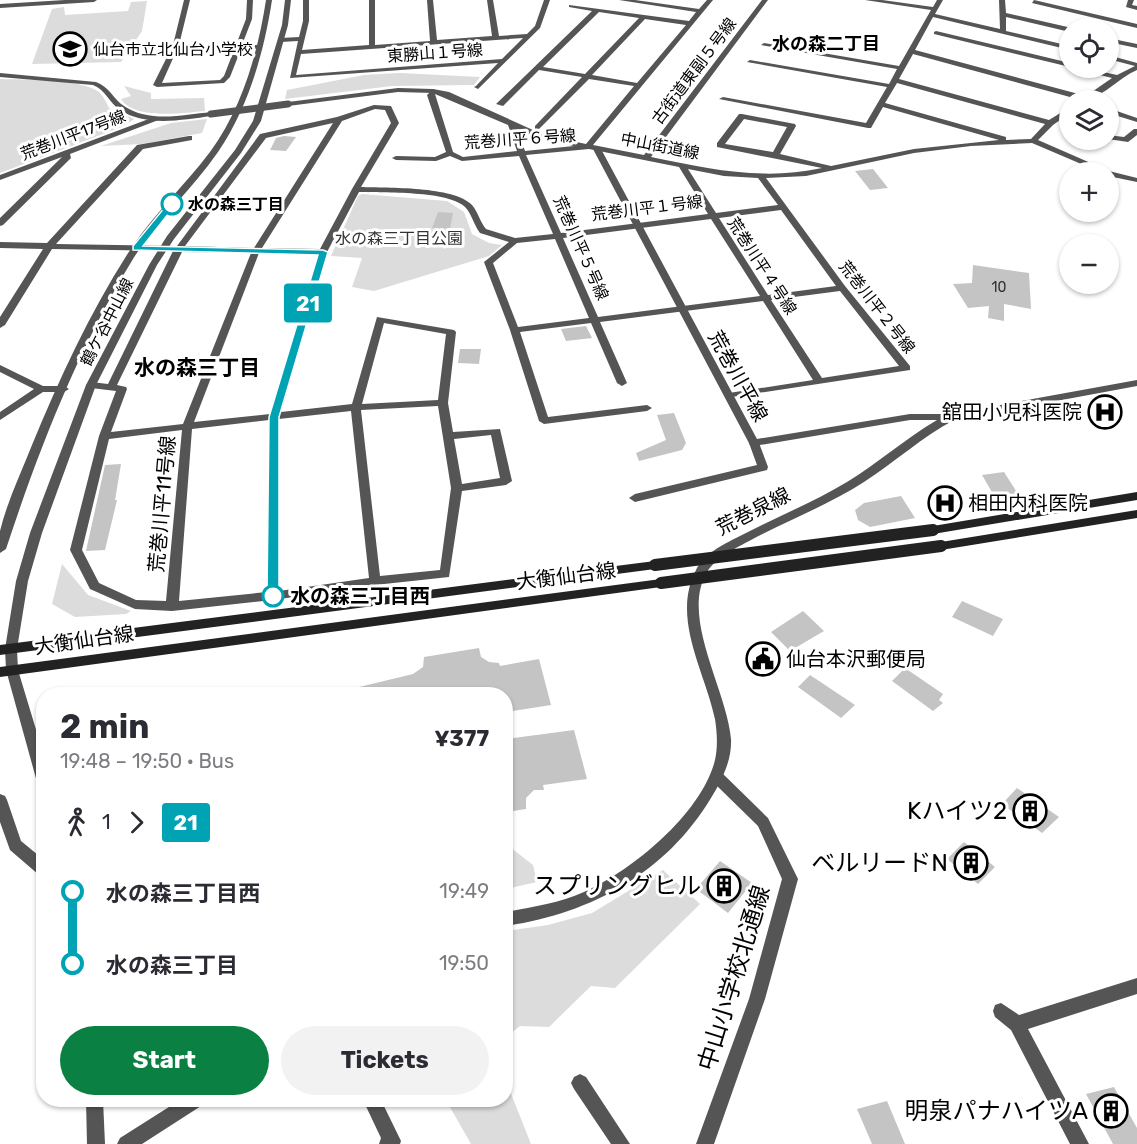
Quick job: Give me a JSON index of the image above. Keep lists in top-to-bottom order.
{
  "streets": {
    "main road": ["大衡仙台線"],
    "street": [
      "東勝山１号線",
      "古街道東副５号線",
      "荒巻川平17号線",
      "荒巻川平６号線",
      "中山街道線",
      "荒巻川平１号線",
      "荒巻川平５号線",
      "荒巻川平４号線",
      "荒巻川平２号線",
      "鶴ケ谷中山線",
      "荒巻川平線",
      "荒巻川平11号線",
      "荒巻泉線",
      "中山小学校北通線"
    ]
  },
  "crossings": [
    ["古街道東副５号線", "中山街道線"],
    ["荒巻川平17号線", "中山街道線"],
    ["荒巻川平６号線", "中山街道線"],
    ["荒巻川平６号線", "荒巻川平５号線"],
    ["荒巻川平６号線", "荒巻川平線"],
    ["中山街道線", "荒巻川平５号線"],
    ["中山街道線", "荒巻川平４号線"],
    ["中山街道線", "荒巻川平２号線"],
    ["中山街道線", "荒巻川平線"],
    ["荒巻川平１号線", "荒巻川平５号線"],
    ["荒巻川平１号線", "荒巻川平４号線"],
    ["荒巻川平１号線", "荒巻川平２号線"],
    ["荒巻川平１号線", "荒巻川平線"],
    ["荒巻川平４号線", "荒巻川平２号線"],
    ["荒巻川平２号線", "荒巻川平線"],
    ["鶴ケ谷中山線", "大衡仙台線"],
    ["荒巻川平線", "荒巻泉線"],
    ["荒巻泉線", "中山小学校北通線"]
  ],
  "districts": ["水の森二丁目", "水の森三丁目"],
  "parks": ["水の森三丁目公園"],
  "places": {
    "school or university": ["仙台市立北仙台小学校"],
    "other": ["水の森三丁目", "水の森三丁目西"],
    "hospital": ["舘田小児科医院", "相田内科医院"],
    "public building": ["仙台本沢郵便局"],
    "building": [
      "Kハイツ2",
      "ベルリードN",
      "スプリングヒル",
      "明泉パナハイツA"
    ]
  },
  "lines": ["bus line 21"],
  "house_numbers": ["10"],
  "page": {
    "on_map": "21",
    "map_buttons": ["+", "−"],
    "heading": ["2 min", "19:48 – 19:50 · Bus", "¥377"],
    "legs": ["1", "21"],
    "list": [
      {
        "name": "水の森三丁目西",
        "value": "19:49"
      },
      {
        "name": "水の森三丁目",
        "value": "19:50"
      }
    ],
    "buttons": ["Start", "Tickets"]
  }
}
